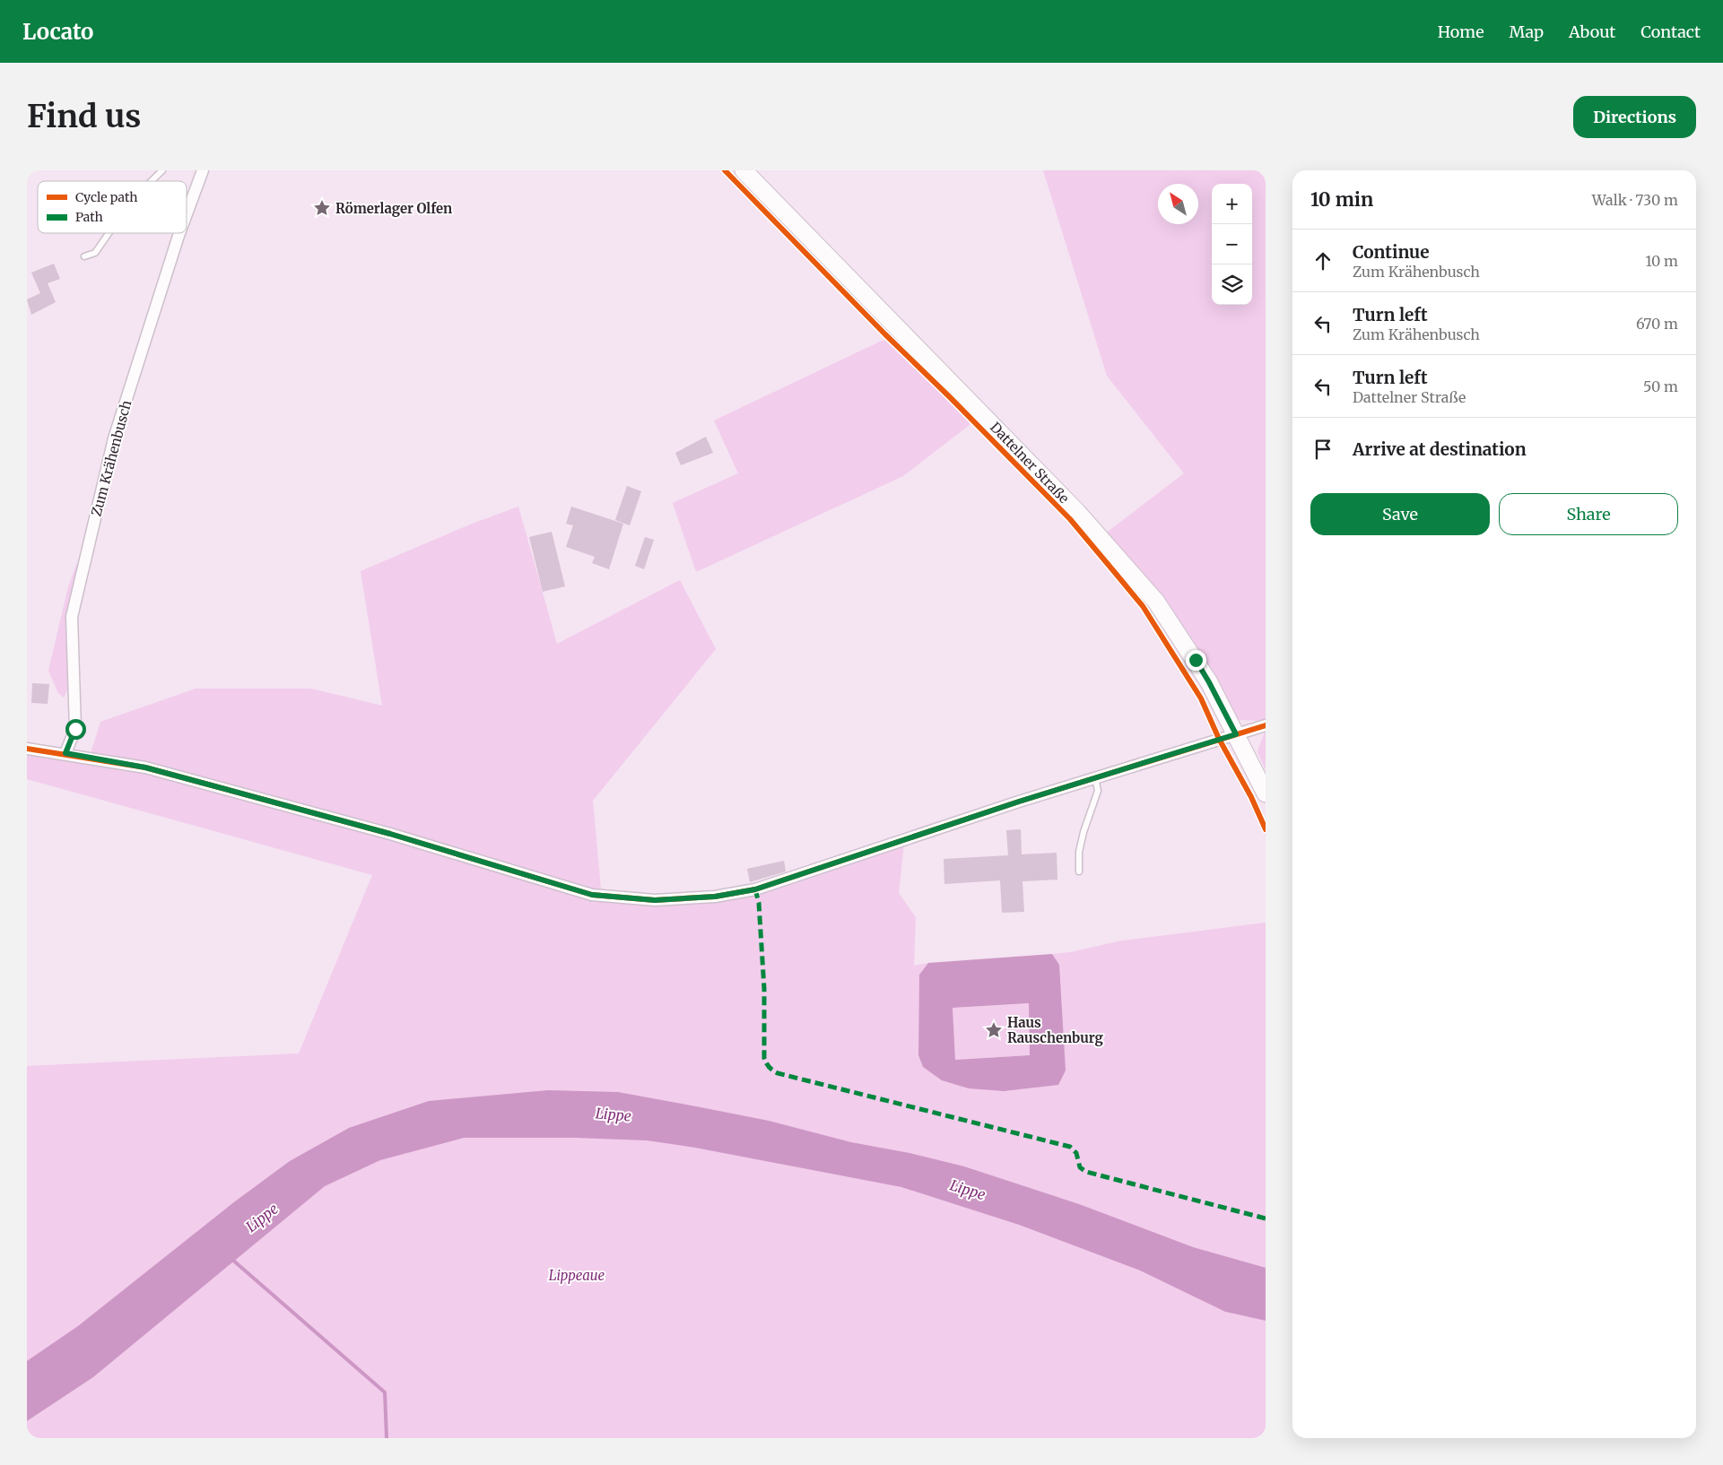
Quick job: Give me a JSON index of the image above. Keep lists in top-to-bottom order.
{
  "streets": {
    "main road": ["Dattelner Straße"],
    "street": ["Zum Krähenbusch"]
  },
  "water": ["Lippe"],
  "parks": ["Lippeaue"],
  "places": {
    "place": ["Römerlager Olfen", "Haus Rauschenburg"]
  },
  "legend": ["Cycle path", "Path"],
  "north": "top left",
  "page": {
    "header": "Locato",
    "nav": [
      "Home",
      "Map",
      "About",
      "Contact"
    ],
    "buttons": [
      "Directions",
      ["Save", "Share"]
    ],
    "title": "Find us",
    "heading": ["10 min", "Walk · 730 m"],
    "map_buttons": ["+", "−"],
    "list": [
      ["Continue", "Zum Krähenbusch", "10 m"],
      ["Turn left", "Zum Krähenbusch", "670 m"],
      ["Turn left", "Dattelner Straße", "50 m"],
      "Arrive at destination"
    ]
  }
}
